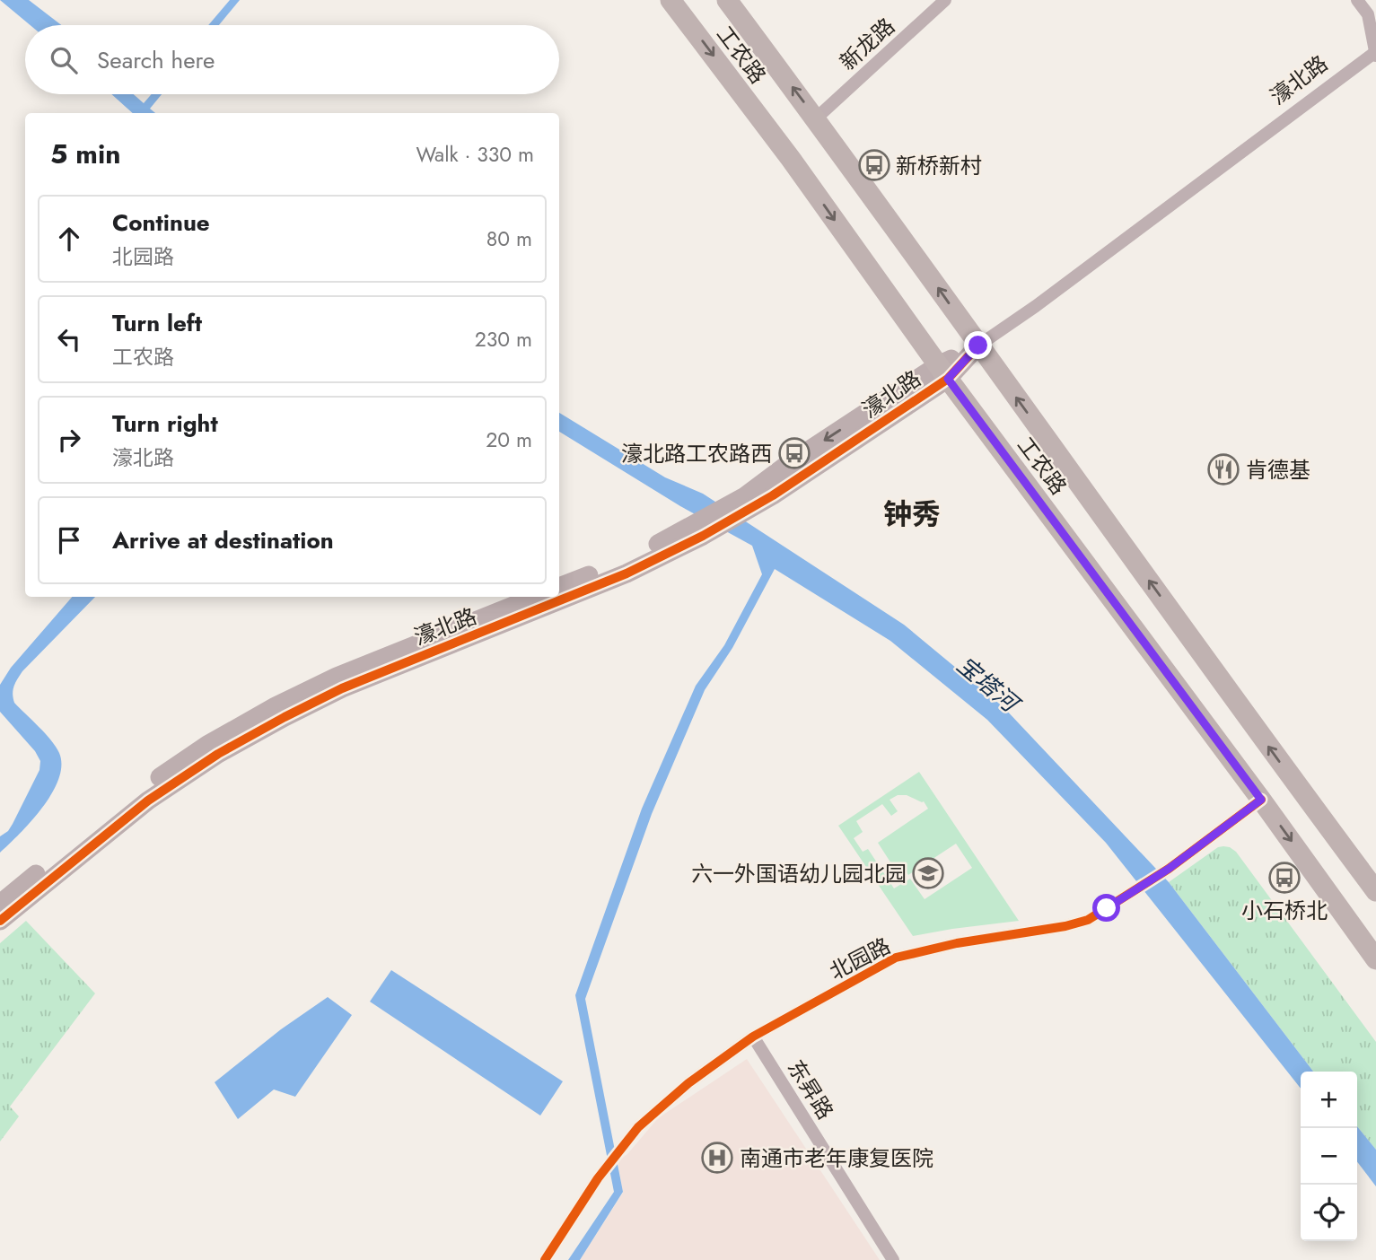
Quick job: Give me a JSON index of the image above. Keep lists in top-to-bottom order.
{
  "streets": {
    "main road": ["工农路"],
    "street": [
      "新龙路",
      "濠北路",
      "北园路",
      "东昇路"
    ]
  },
  "crossings": [
    ["新龙路", "工农路"],
    ["工农路", "濠北路"],
    ["工农路", "北园路"],
    ["北园路", "东昇路"]
  ],
  "districts": ["钟秀"],
  "water": ["宝塔河"],
  "places": {
    "bus stop": ["新桥新村", "濠北路工农路西", "小石桥北"],
    "restaurant": ["肯德基"],
    "school or university": ["六一外国语幼儿园北园"],
    "hospital": ["南通市老年康复医院"]
  },
  "page": {
    "search": "Search here",
    "heading": ["5 min", "Walk · 330 m"],
    "list": [
      ["Continue", "北园路", "80 m"],
      ["Turn left", "工农路", "230 m"],
      ["Turn right", "濠北路", "20 m"],
      "Arrive at destination"
    ],
    "map_buttons": ["+", "−"]
  }
}
